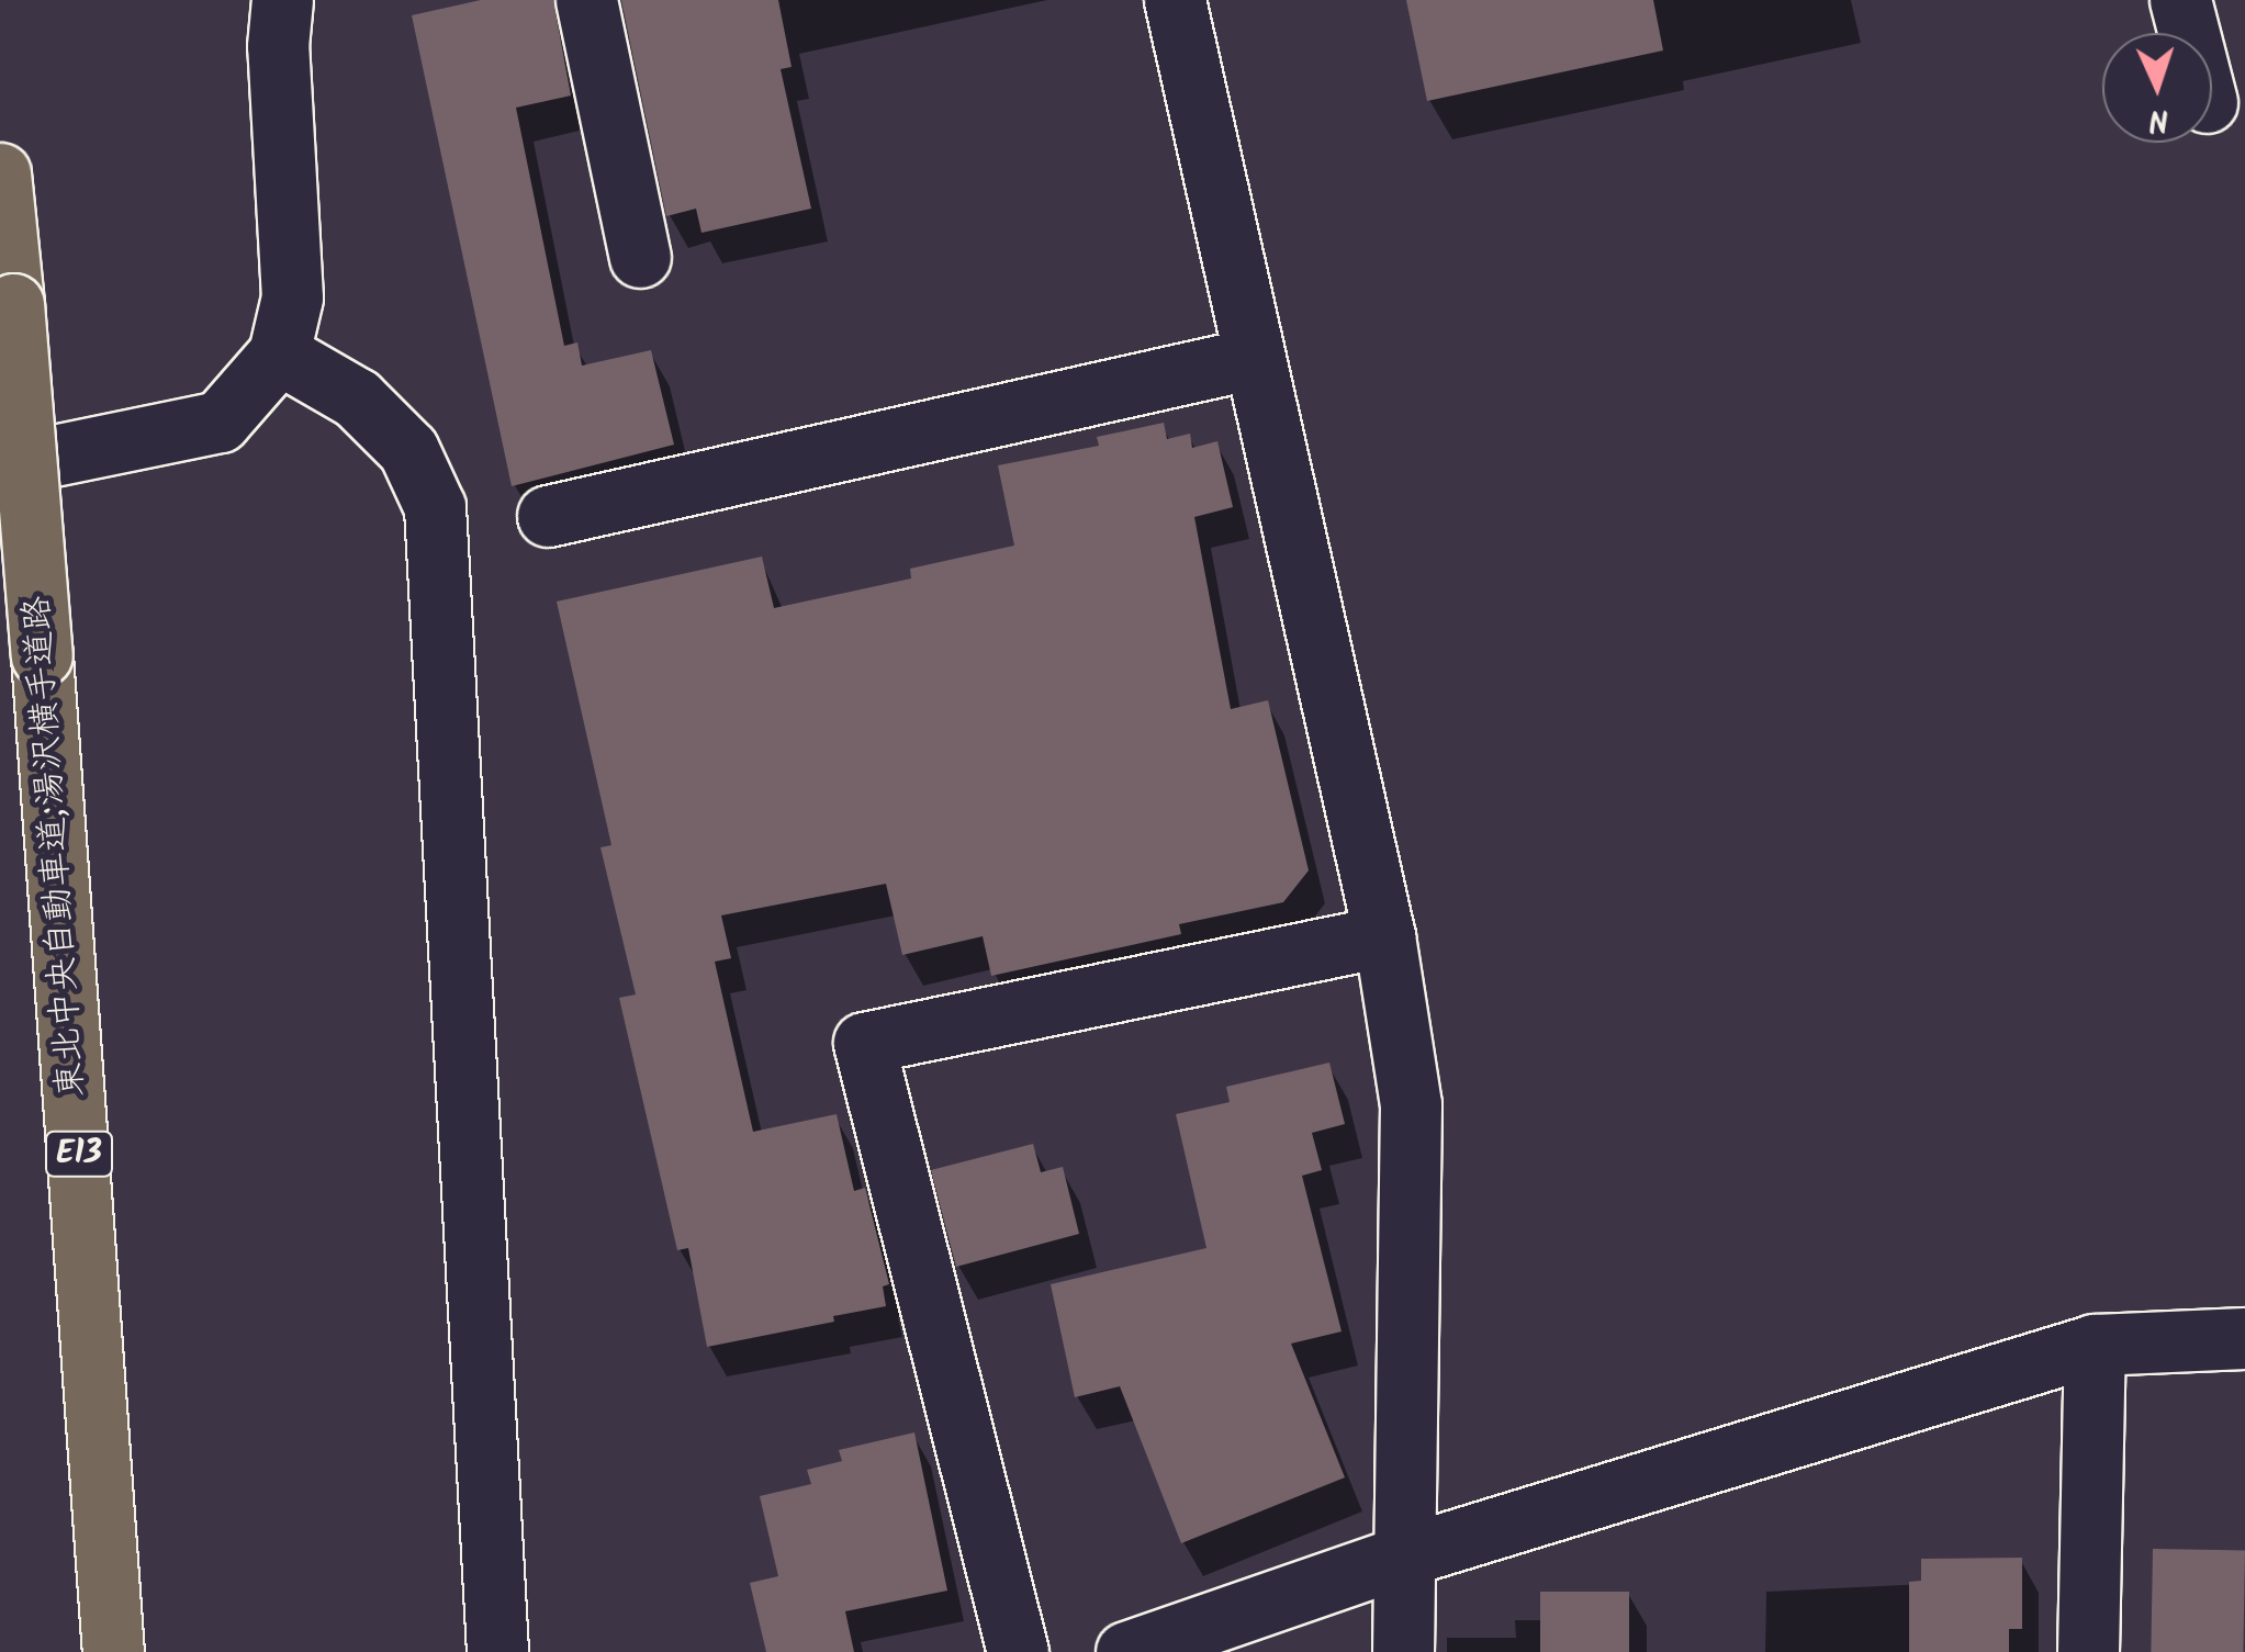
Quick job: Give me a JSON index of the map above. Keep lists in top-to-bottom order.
{
  "streets": {
    "highway": ["東北中央自動車道;湯沢横手道路", "E13"]
  },
  "north": "bottom"
}
